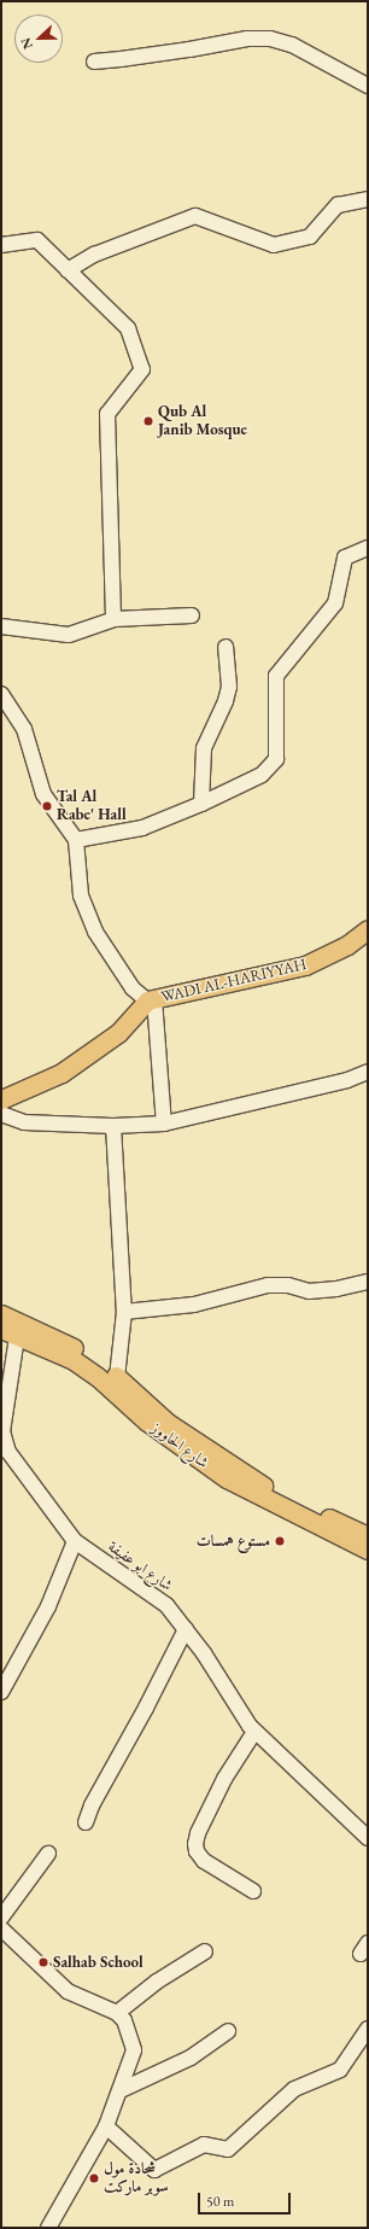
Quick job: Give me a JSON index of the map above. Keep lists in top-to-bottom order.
{
  "streets": {
    "main road": ["WADI AL-HARIYYAH", "شارع الحاووز"],
    "street": ["شارع ابو عفيفة"]
  },
  "crossings": [
    ["شارع الحاووز", "شارع ابو عفيفة"]
  ],
  "places": [
    "Qub Al Janib Mosque",
    "Tal Al Rabe' Hall",
    "مستوع همسات",
    "Salhab School",
    "شحادة مول سوبر ماركت"
  ],
  "scale_bar": "50 m",
  "north": "left"
}
